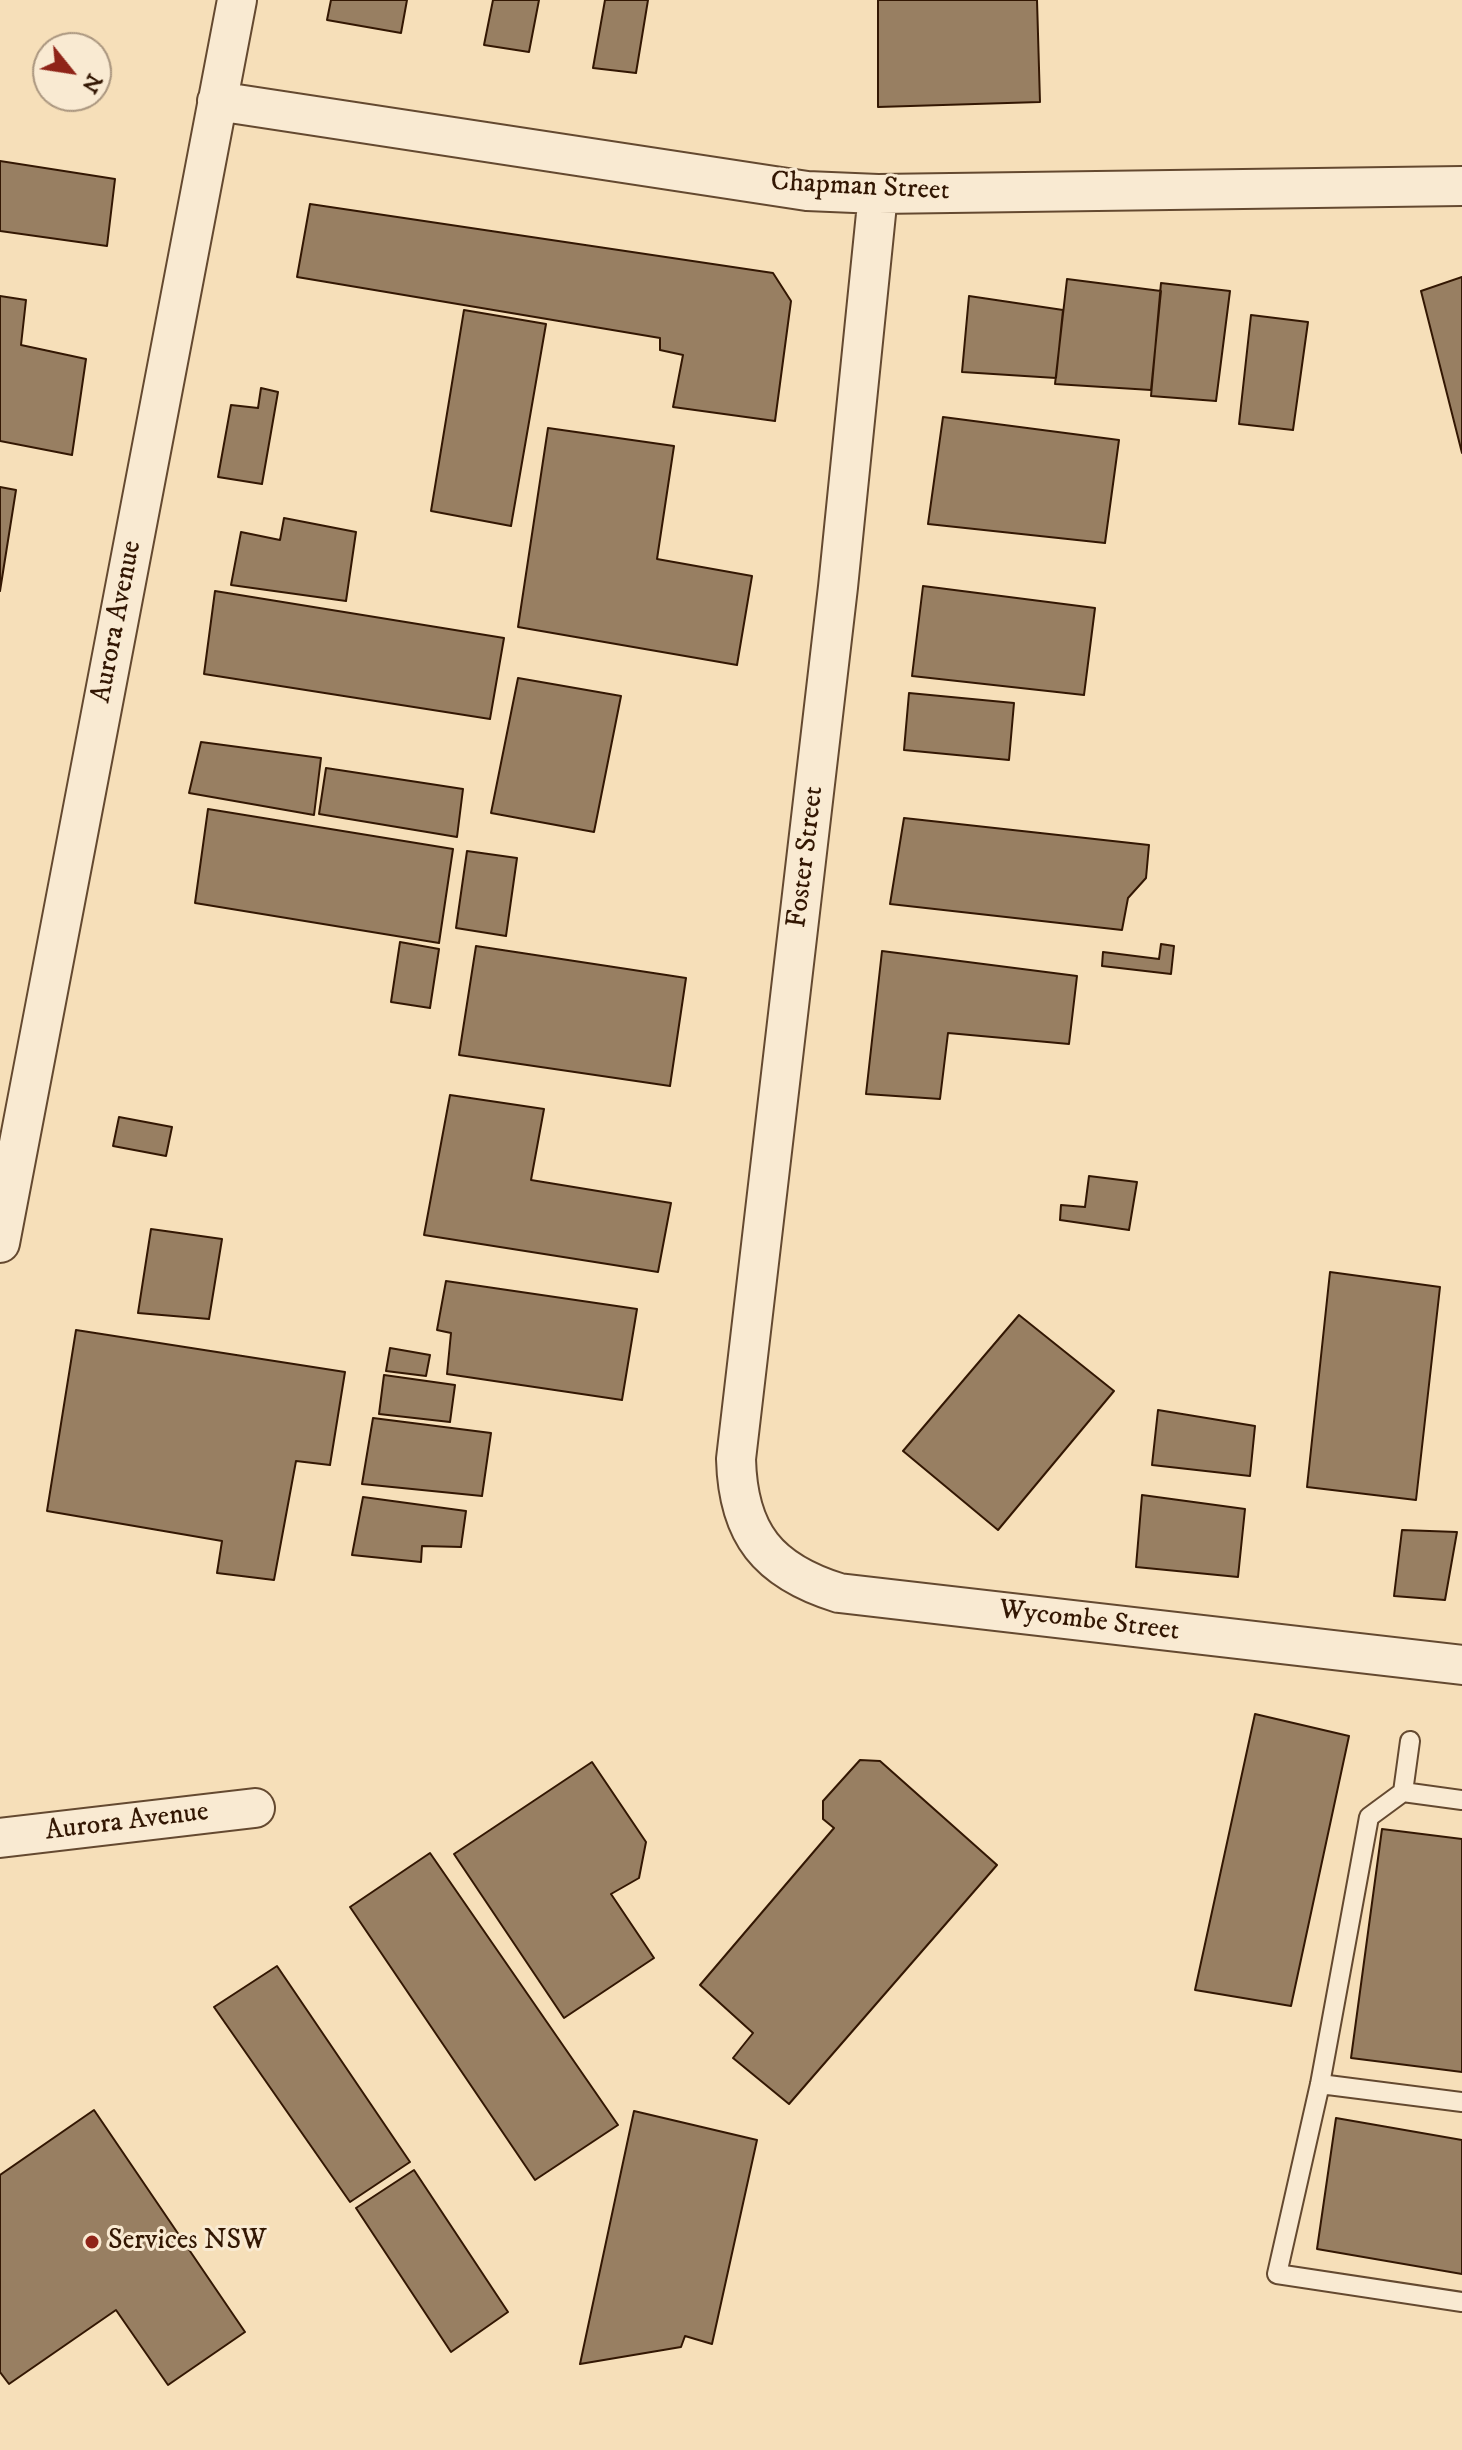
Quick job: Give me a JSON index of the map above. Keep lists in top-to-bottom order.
{
  "streets": {
    "street": [
      "Chapman Street",
      "Aurora Avenue",
      "Foster Street",
      "Wycombe Street"
    ]
  },
  "crossings": [
    ["Chapman Street", "Aurora Avenue"],
    ["Chapman Street", "Foster Street"],
    ["Foster Street", "Wycombe Street"]
  ],
  "places": ["Services NSW"],
  "north": "bottom right"
}
